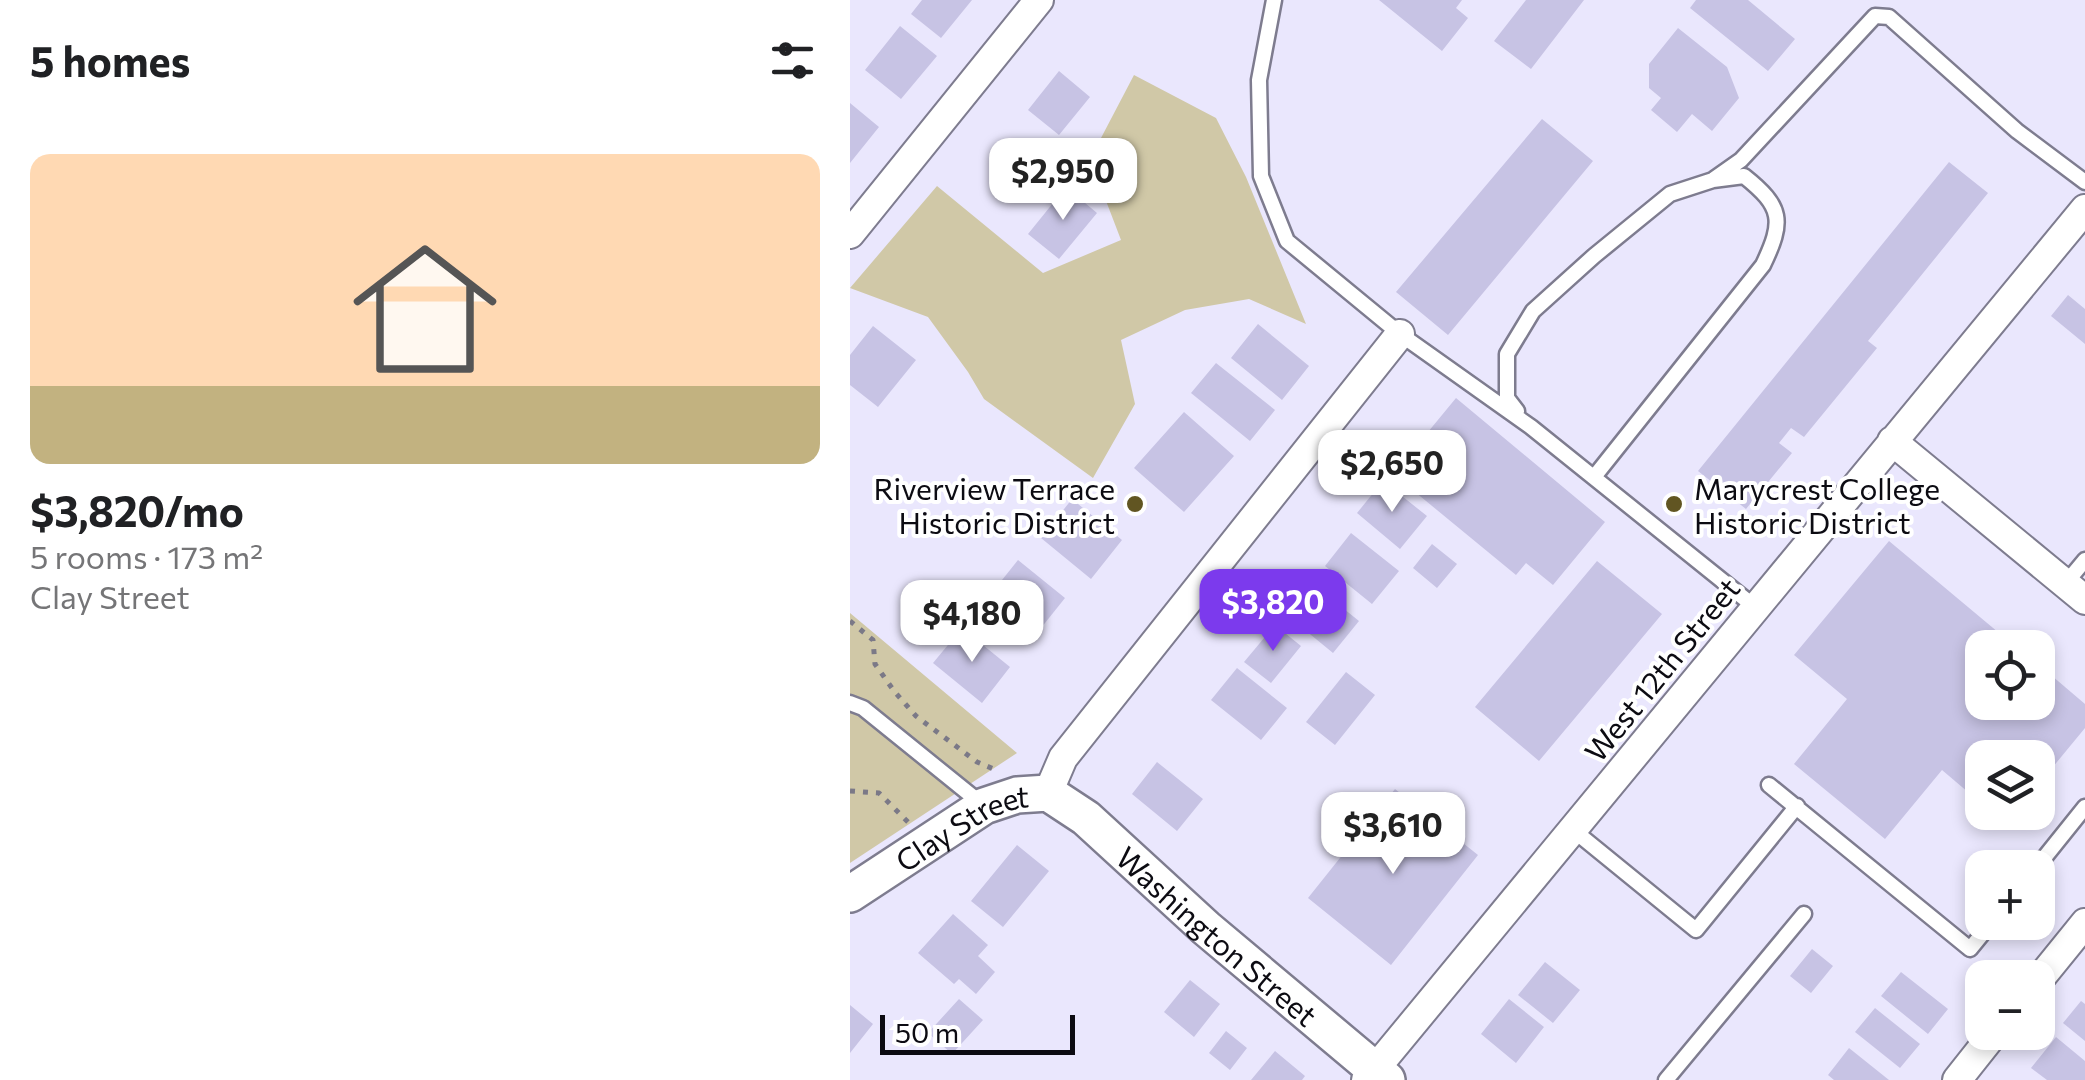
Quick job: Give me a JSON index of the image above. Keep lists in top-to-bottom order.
{
  "streets": {
    "street": ["West 12th Street", "Clay Street", "Washington Street"]
  },
  "crossings": [
    ["West 12th Street", "Washington Street"],
    ["Clay Street", "Washington Street"]
  ],
  "places": ["Riverview Terrace Historic District", "Marycrest College Historic District"],
  "scale_bar": "50 m",
  "page": {
    "heading": "5 homes",
    "list": [
      {
        "name": "$3,820/mo",
        "note": "5 rooms · 173 m² · Clay Street"
      }
    ],
    "price": [
      "$2,950",
      "$2,650",
      "$3,820",
      "$4,180",
      "$3,610"
    ],
    "map_buttons": ["+", "−"],
    "scale": "50 m"
  }
}
